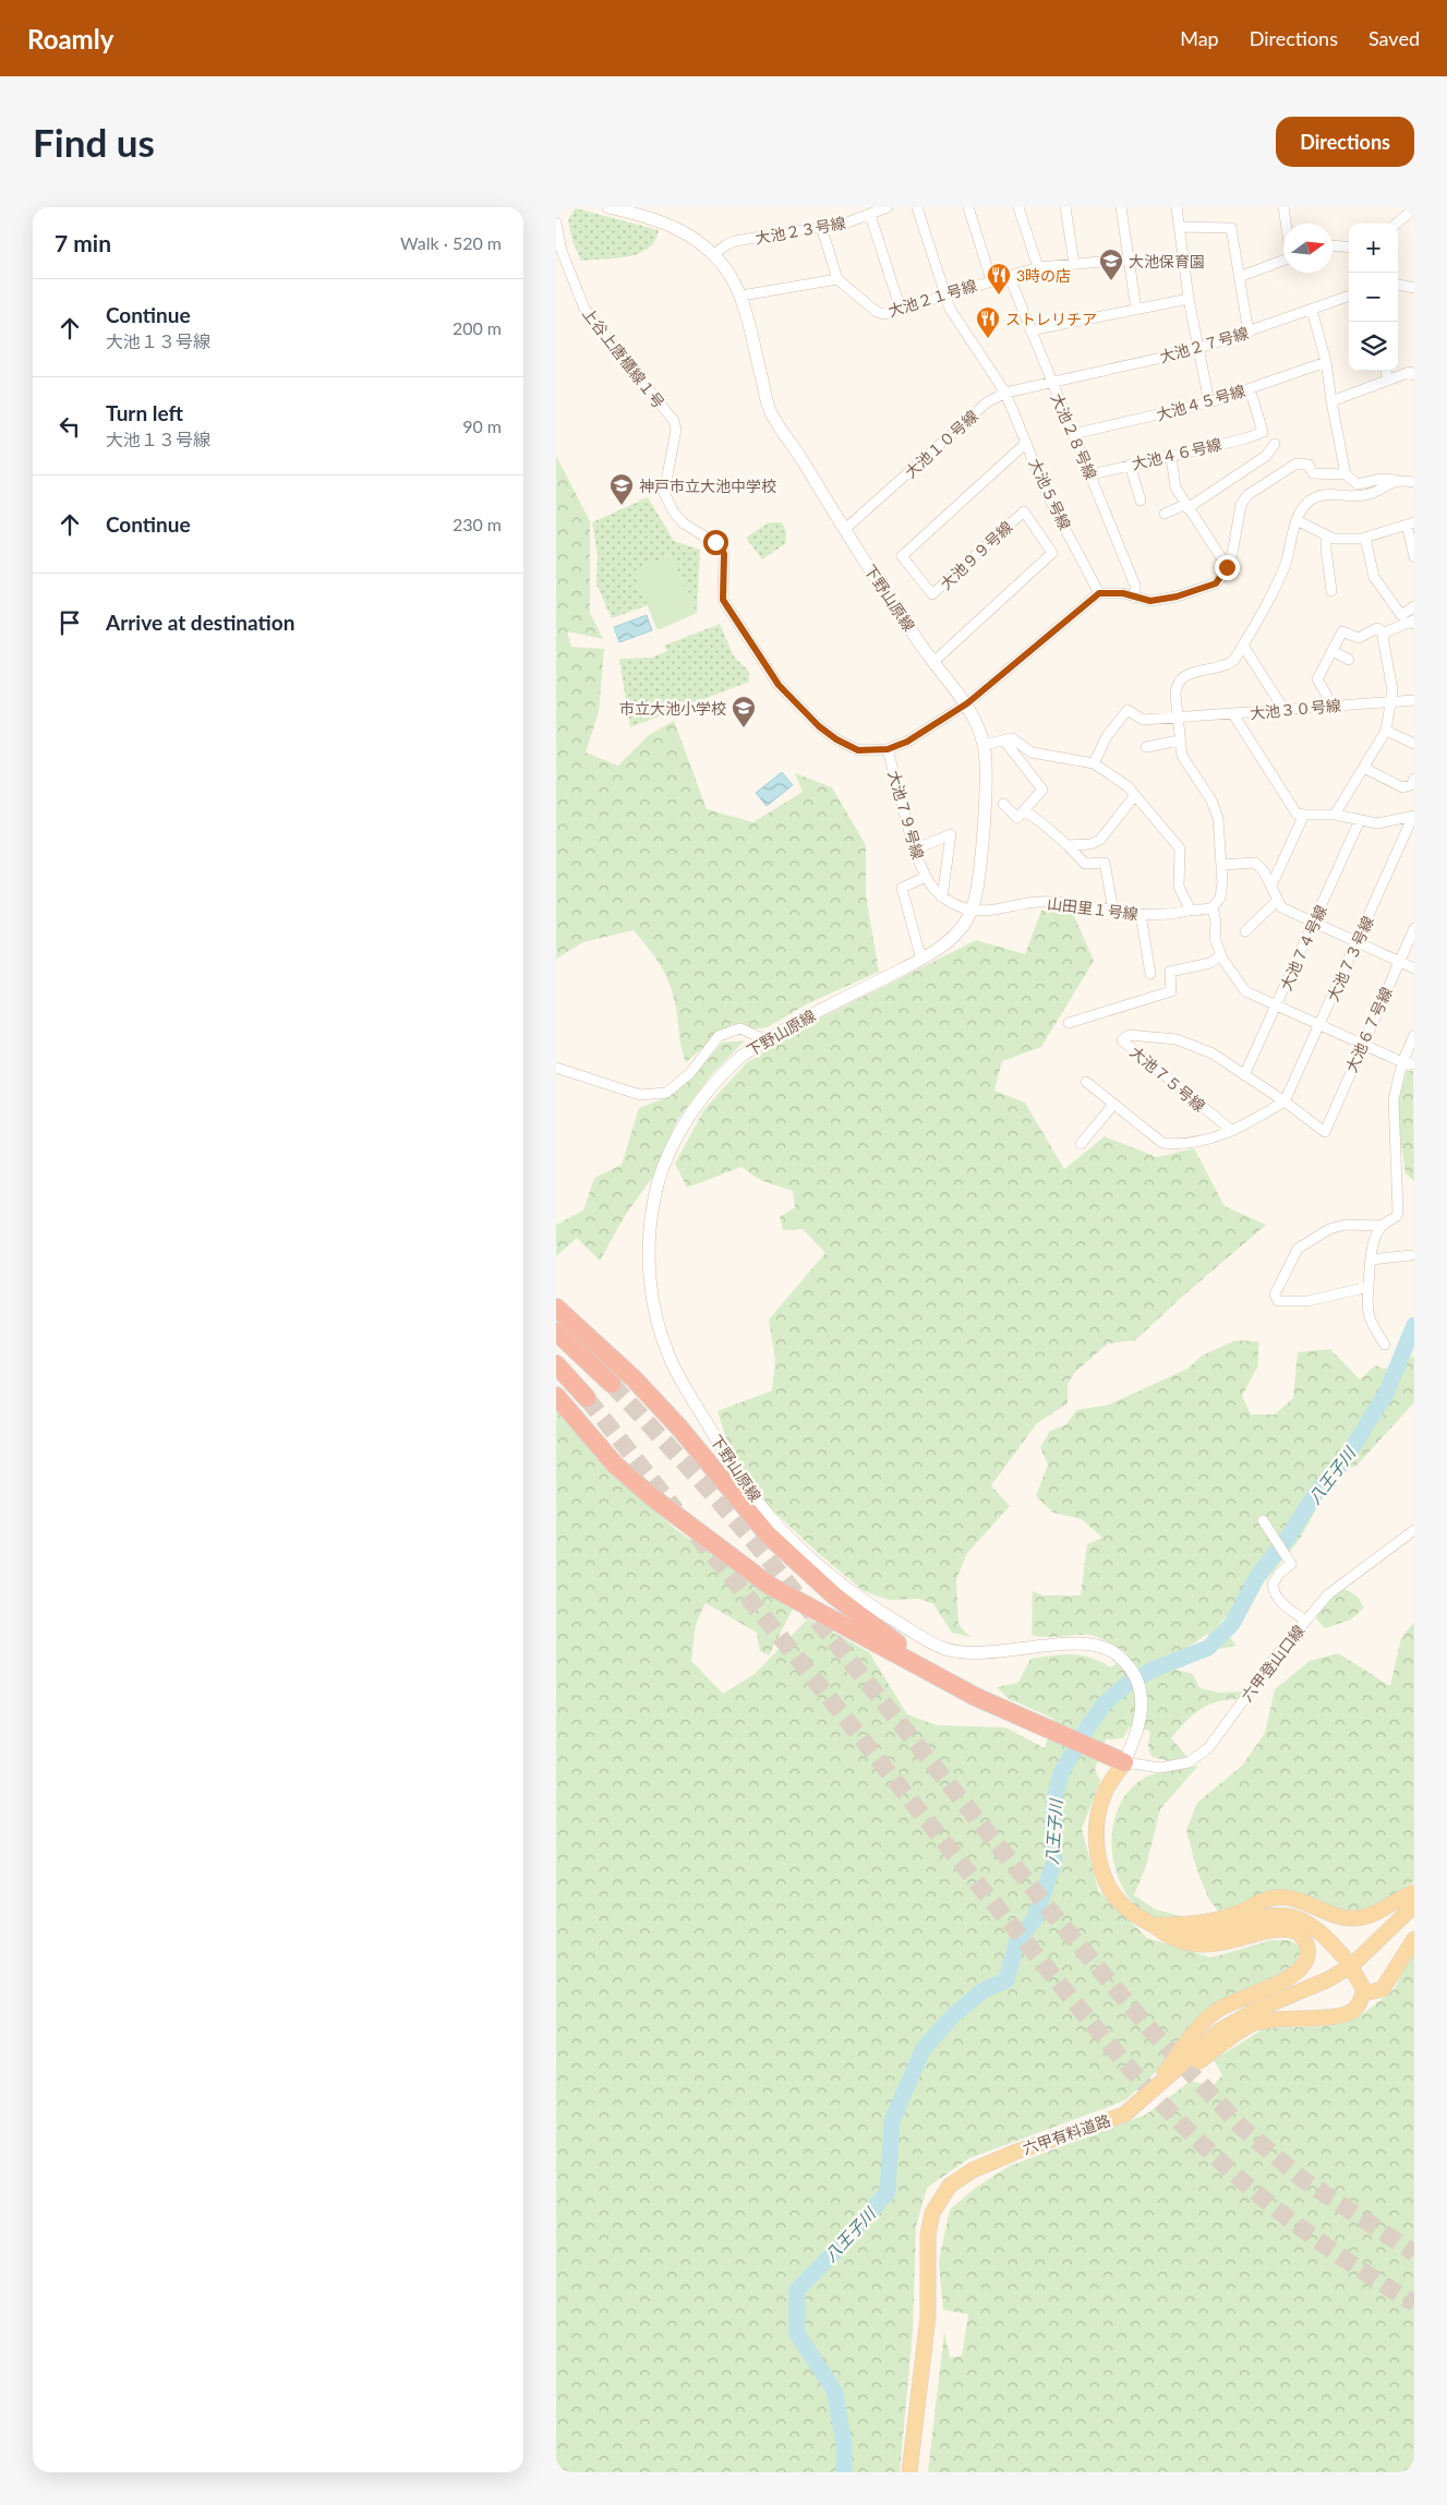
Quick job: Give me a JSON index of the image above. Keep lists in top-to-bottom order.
{
  "streets": {
    "main road": ["六甲有料道路"],
    "street": [
      "大池２３号線",
      "大池２１号線",
      "大池２７号線",
      "上谷上唐櫃線１号",
      "大池４５号線",
      "大池２８号線",
      "大池１０号線",
      "大池４６号線",
      "大池５号線",
      "大池９９号線",
      "下野山原線",
      "大池３０号線",
      "大池７９号線",
      "山田里１号線",
      "大池７４号線",
      "大池７３号線",
      "大池６７号線",
      "大池７５号線",
      "六甲登山口線"
    ]
  },
  "crossings": [
    ["大池２３号線", "下野山原線"],
    ["大池２１号線", "大池２８号線"],
    ["大池２１号線", "大池５号線"],
    ["大池２７号線", "大池２８号線"],
    ["大池２７号線", "大池１０号線"],
    ["上谷上唐櫃線１号", "大池７９号線"],
    ["大池４５号線", "大池２８号線"],
    ["大池４５号線", "大池４６号線"],
    ["大池２８号線", "大池１０号線"],
    ["大池２８号線", "大池４６号線"],
    ["大池１０号線", "大池５号線"],
    ["大池１０号線", "下野山原線"],
    ["大池５号線", "大池９９号線"],
    ["大池９９号線", "下野山原線"],
    ["下野山原線", "大池７９号線"],
    ["下野山原線", "山田里１号線"],
    ["下野山原線", "六甲登山口線"],
    ["大池７４号線", "大池７５号線"],
    ["大池７３号線", "大池７５号線"],
    ["大池６７号線", "大池７５号線"]
  ],
  "water": ["八王子川"],
  "places": {
    "school or university": ["大池保育園", "神戸市立大池中学校", "市立大池小学校"],
    "restaurant": ["3時の店", "ストレリチア"]
  },
  "north": "right",
  "page": {
    "header": "Roamly",
    "nav": ["Map", "Directions", "Saved"],
    "buttons": "Directions",
    "title": "Find us",
    "heading": ["7 min", "Walk · 520 m"],
    "map_buttons": ["+", "−"],
    "list": [
      ["Continue", "大池１３号線", "200 m"],
      ["Turn left", "大池１３号線", "90 m"],
      ["Continue", "230 m"],
      "Arrive at destination"
    ]
  }
}
